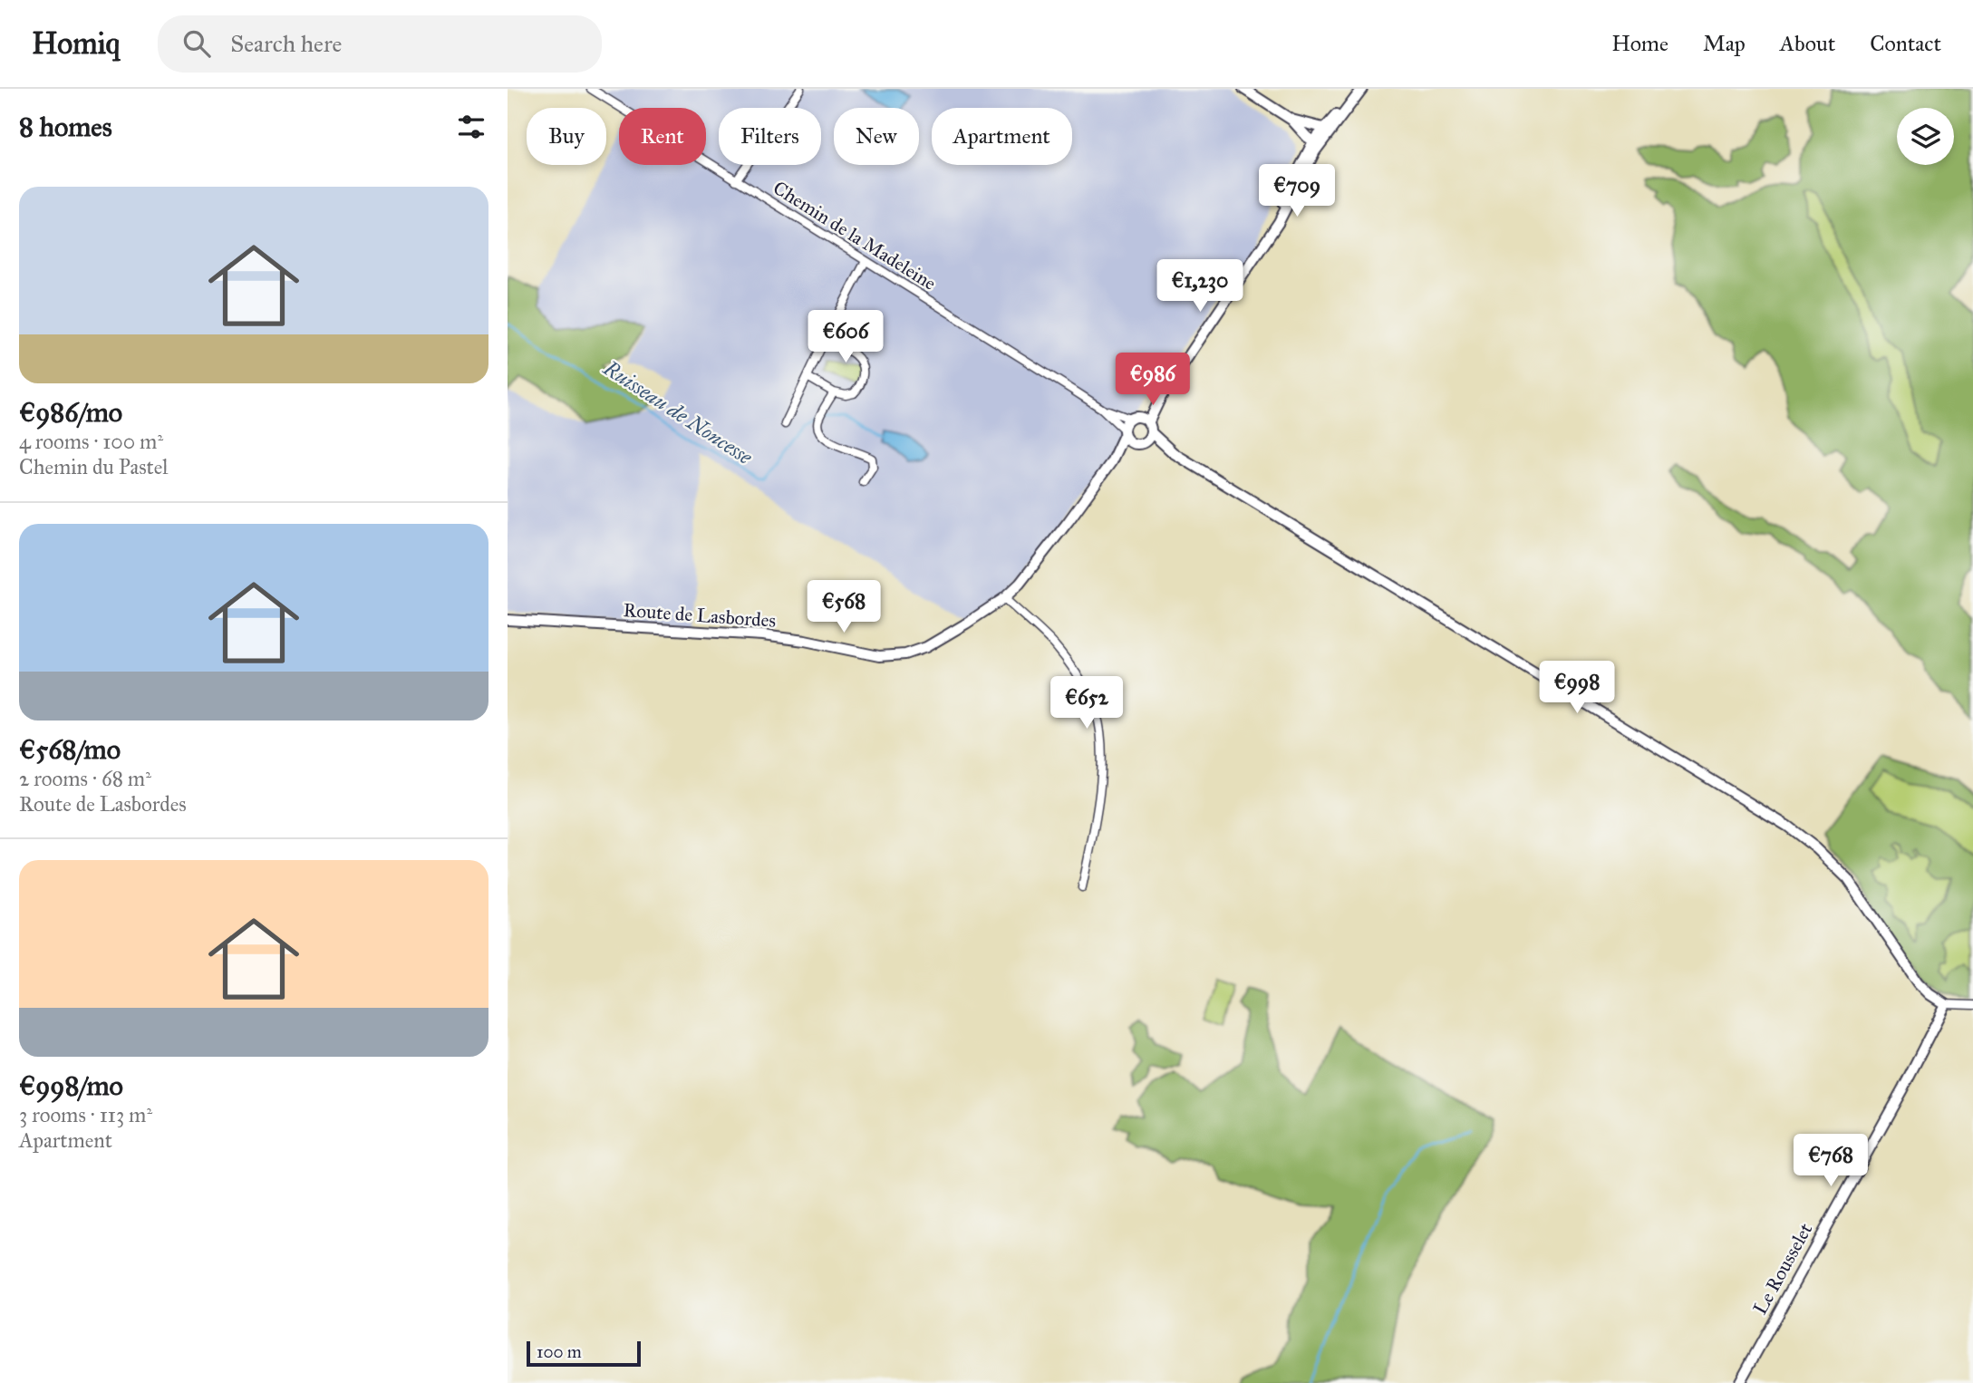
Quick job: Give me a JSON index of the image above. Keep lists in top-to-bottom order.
{
  "streets": {
    "street": ["Chemin de la Madeleine", "Route de Lasbordes", "Le Rousselet"]
  },
  "crossings": [
    ["Chemin de la Madeleine", "Route de Lasbordes"]
  ],
  "water": ["Ruisseau de Noncesse"],
  "scale_bar": "100 m",
  "page": {
    "header": "Homiq",
    "search": "Search here",
    "nav": [
      "Home",
      "Map",
      "About",
      "Contact"
    ],
    "heading": "8 homes",
    "chip": [
      "Buy",
      "Rent",
      "Filters",
      "New",
      "Apartment"
    ],
    "price": [
      "€709",
      "€1,230",
      "€606",
      "€986",
      "€568",
      "€998",
      "€652",
      "€768"
    ],
    "list": [
      {
        "name": "€986/mo",
        "note": "4 rooms · 100 m² · Chemin du Pastel"
      },
      {
        "name": "€568/mo",
        "note": "2 rooms · 68 m² · Route de Lasbordes"
      },
      {
        "name": "€998/mo",
        "note": "3 rooms · 113 m² · Apartment"
      }
    ],
    "scale": "100 m"
  }
}
